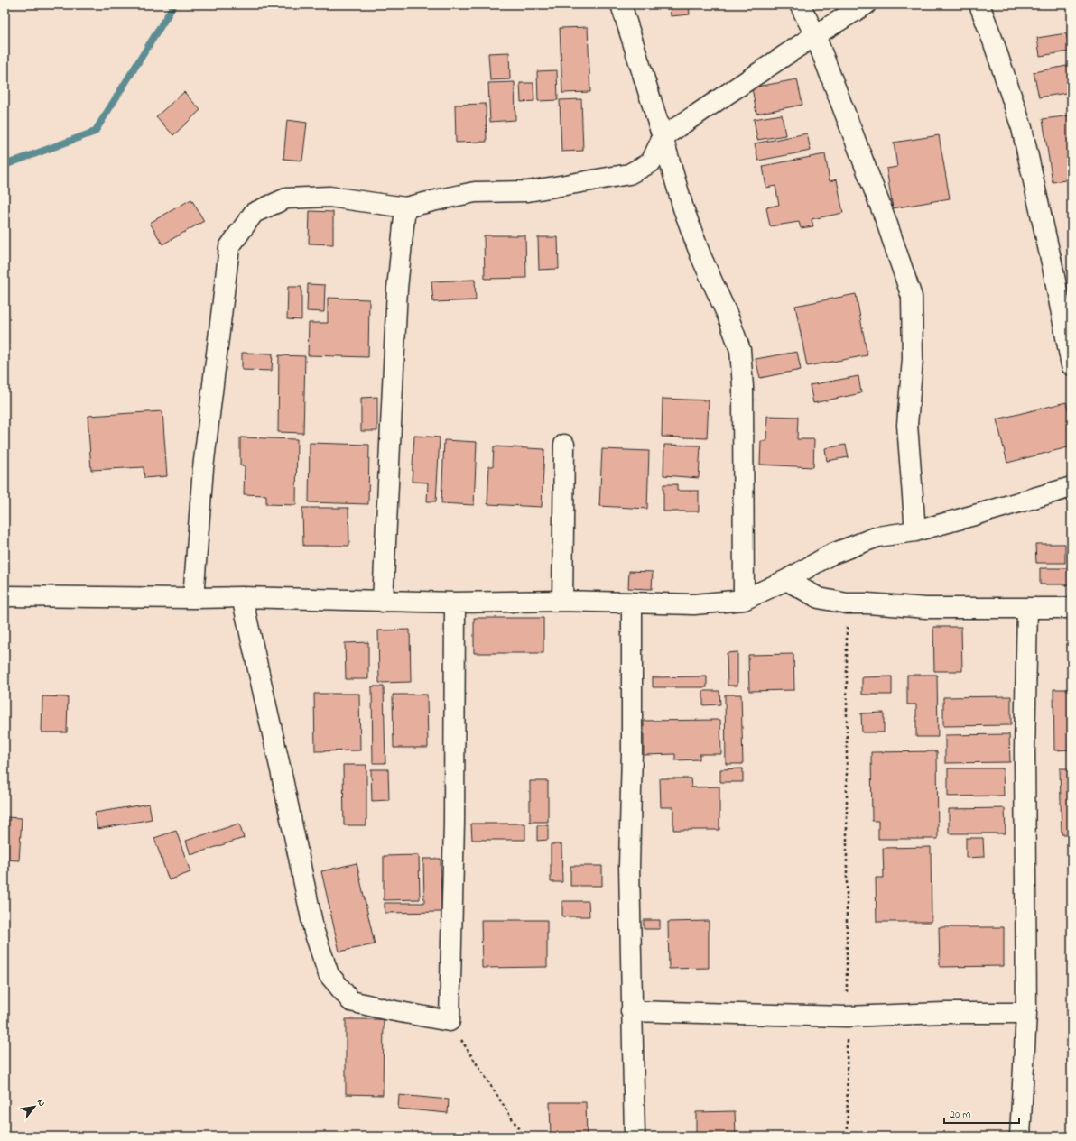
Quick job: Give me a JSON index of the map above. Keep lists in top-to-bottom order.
{
  "scale_bar": "20 m",
  "north": "top right"
}
